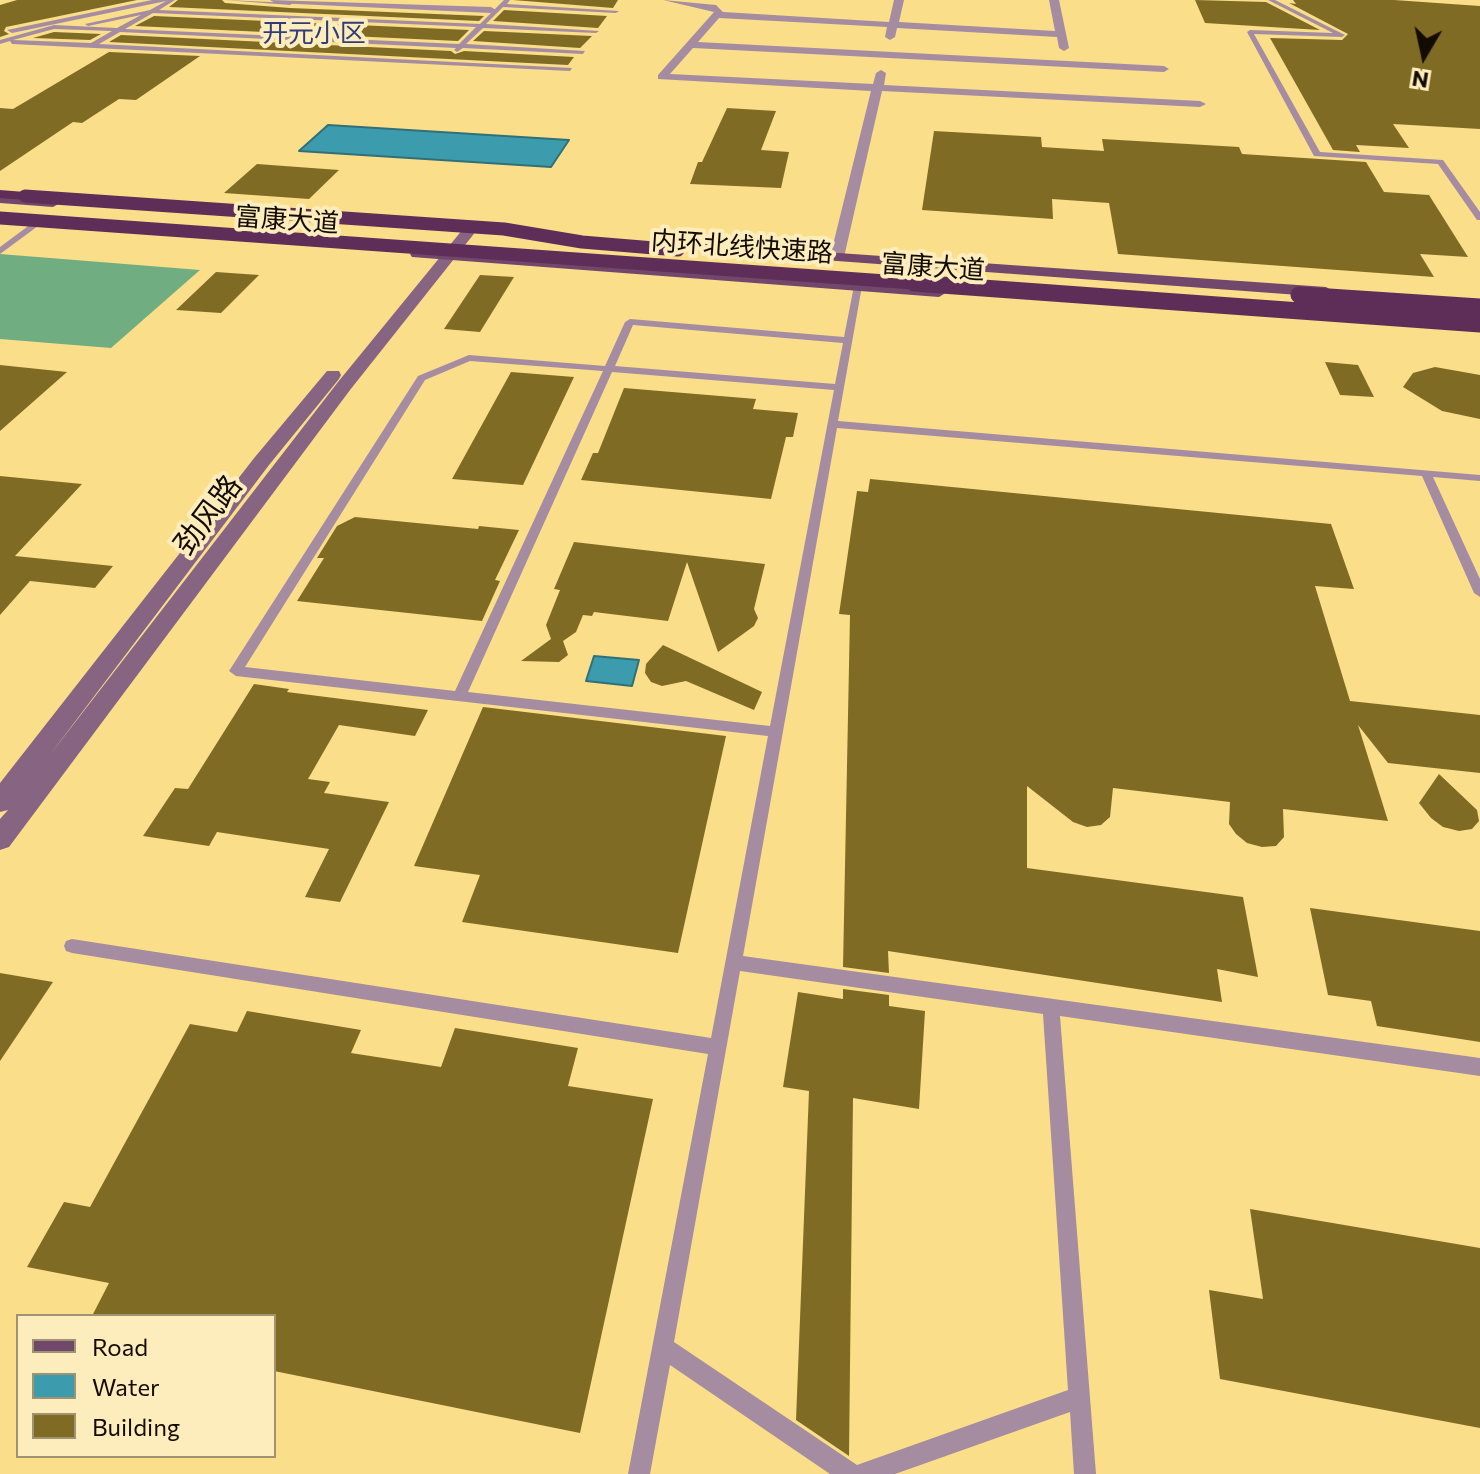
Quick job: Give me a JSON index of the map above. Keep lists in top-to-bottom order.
{
  "streets": {
    "highway": ["内环北线快速路"],
    "main road": ["富康大道"],
    "street": ["劲风路"]
  },
  "crossings": [
    ["富康大道", "内环北线快速路"],
    ["富康大道", "劲风路"]
  ],
  "districts": ["开元小区"],
  "legend": ["Road", "Water", "Building"],
  "north": "bottom"
}
